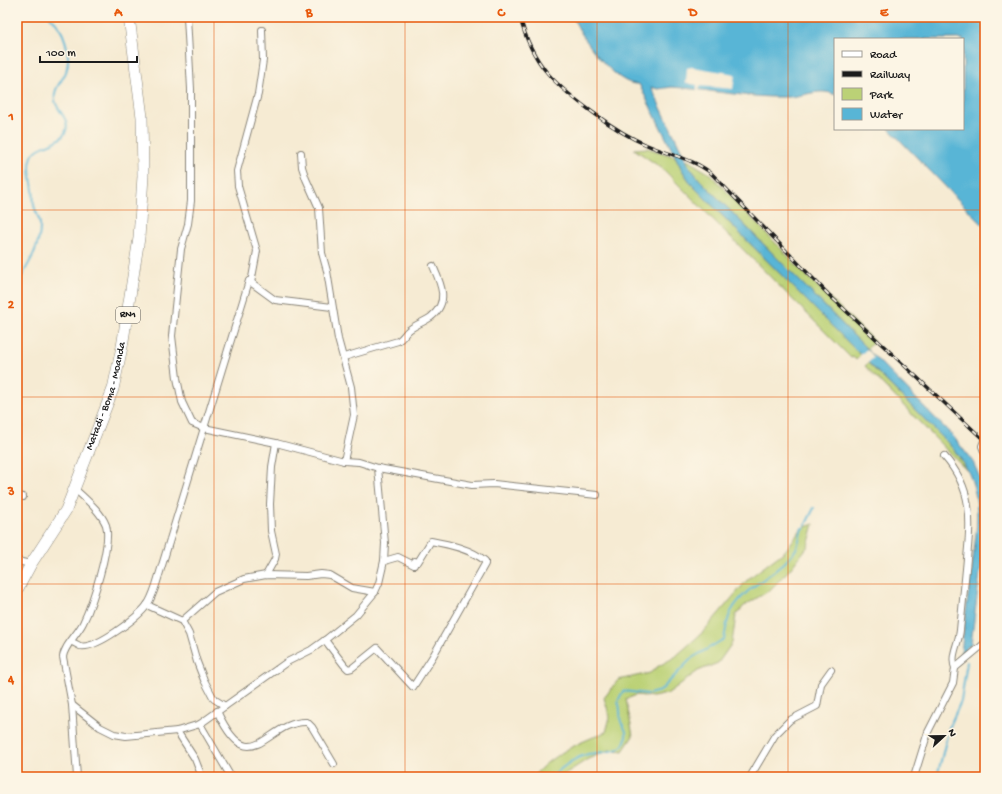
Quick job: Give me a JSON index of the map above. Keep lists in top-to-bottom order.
{
  "streets": {
    "highway": ["RN1", "Matadi - Boma - Moanda"]
  },
  "legend": [
    "Road",
    "Railway",
    "Park",
    "Water"
  ],
  "scale_bar": "100 m",
  "north": "right",
  "grid": {
    "columns": [
      "A",
      "B",
      "C",
      "D",
      "E"
    ],
    "rows": [
      "1",
      "2",
      "3",
      "4"
    ]
  }
}
